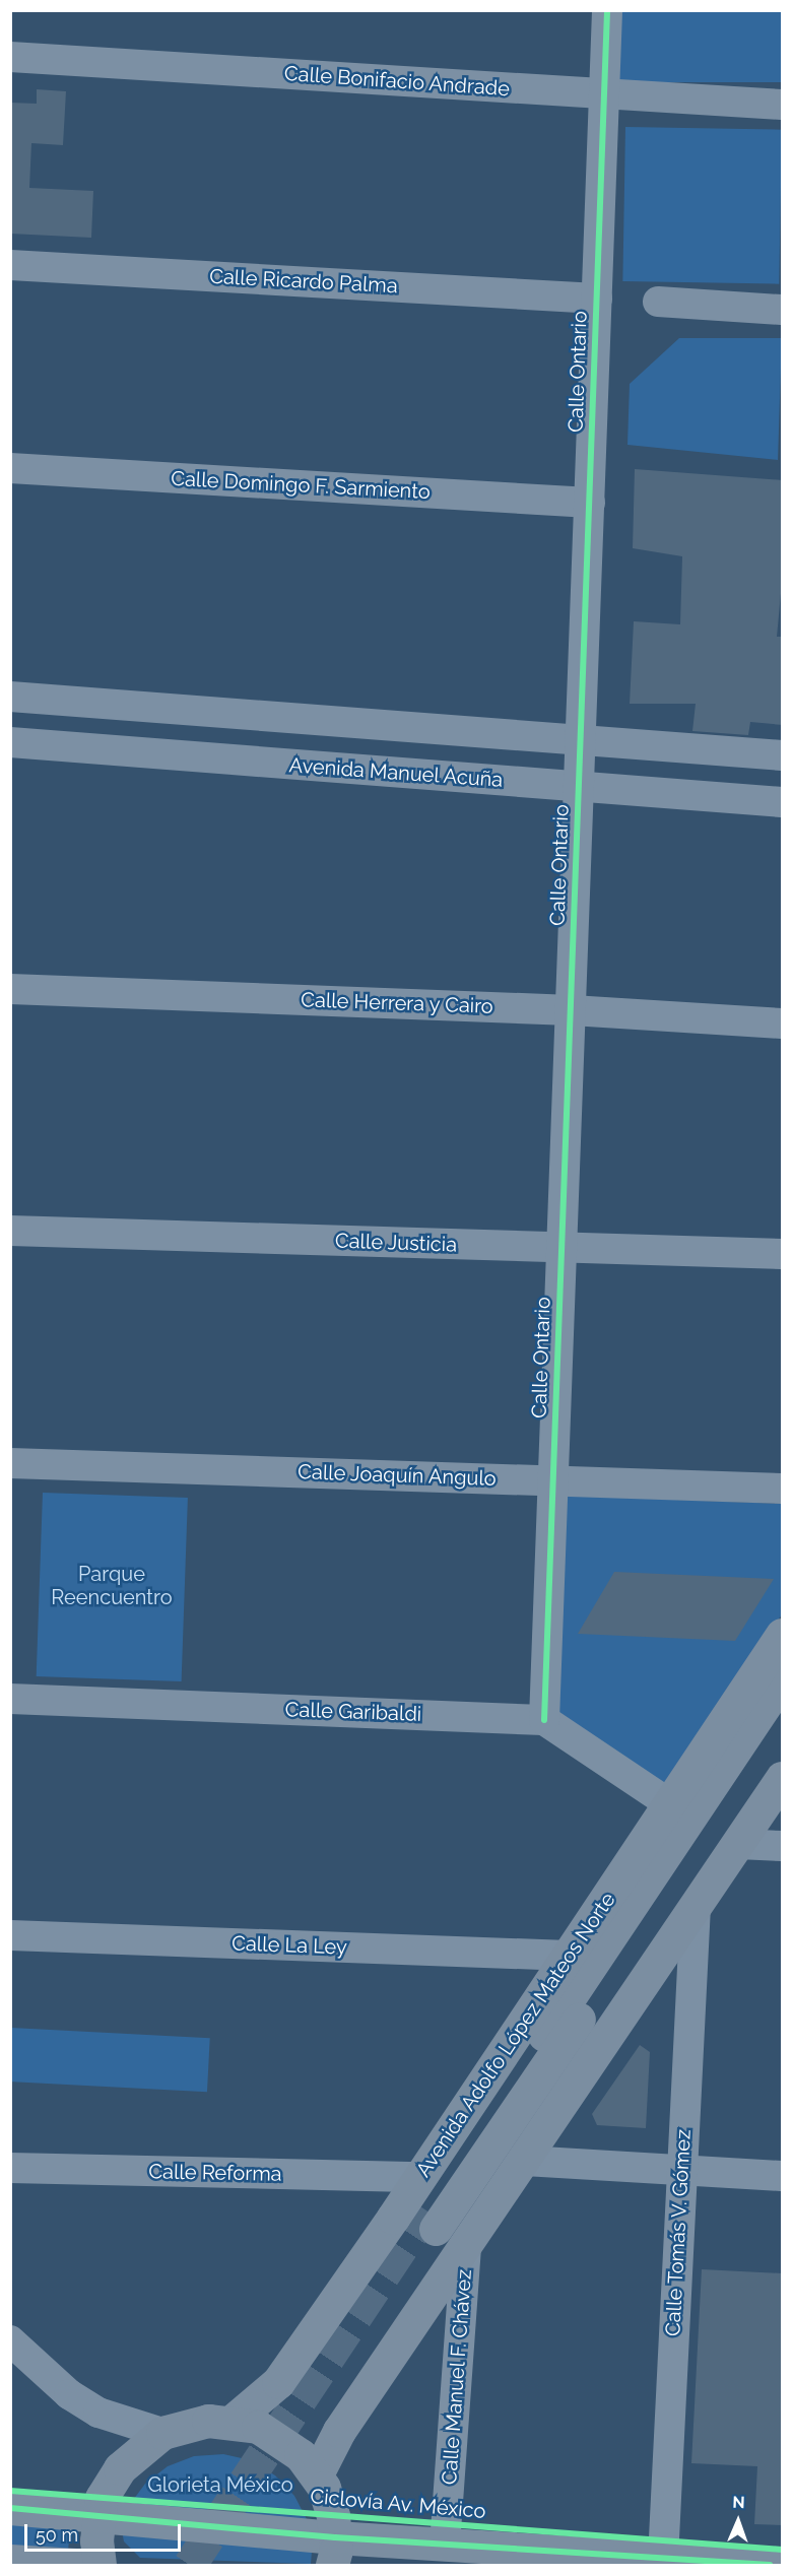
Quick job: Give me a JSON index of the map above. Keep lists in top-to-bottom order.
{
  "streets": {
    "main road": ["Avenida Adolfo López Mateos Norte"],
    "street": [
      "Calle Bonifacio Andrade",
      "Calle Ricardo Palma",
      "Calle Ontario",
      "Calle Domingo F. Sarmiento",
      "Avenida Manuel Acuña",
      "Calle Herrera y Cairo",
      "Calle Justicia",
      "Calle Joaquín Angulo",
      "Calle Garibaldi",
      "Calle La Ley",
      "Calle Reforma",
      "Calle Tomás V. Gómez",
      "Calle Manuel F. Chávez"
    ],
    "cycle path": ["Ciclovía Av. México"]
  },
  "crossings": [
    ["Calle Bonifacio Andrade", "Calle Ontario"],
    ["Calle Ricardo Palma", "Calle Ontario"],
    ["Calle Ontario", "Calle Domingo F. Sarmiento"],
    ["Calle Ontario", "Avenida Manuel Acuña"],
    ["Calle Ontario", "Calle Herrera y Cairo"],
    ["Calle Ontario", "Calle Justicia"],
    ["Calle Ontario", "Calle Joaquín Angulo"],
    ["Calle Ontario", "Calle Garibaldi"],
    ["Calle La Ley", "Avenida Adolfo López Mateos Norte"],
    ["Avenida Adolfo López Mateos Norte", "Calle Reforma"]
  ],
  "parks": ["Parque Reencuentro", "Glorieta México"],
  "scale_bar": "50 m",
  "north": "top"
}
